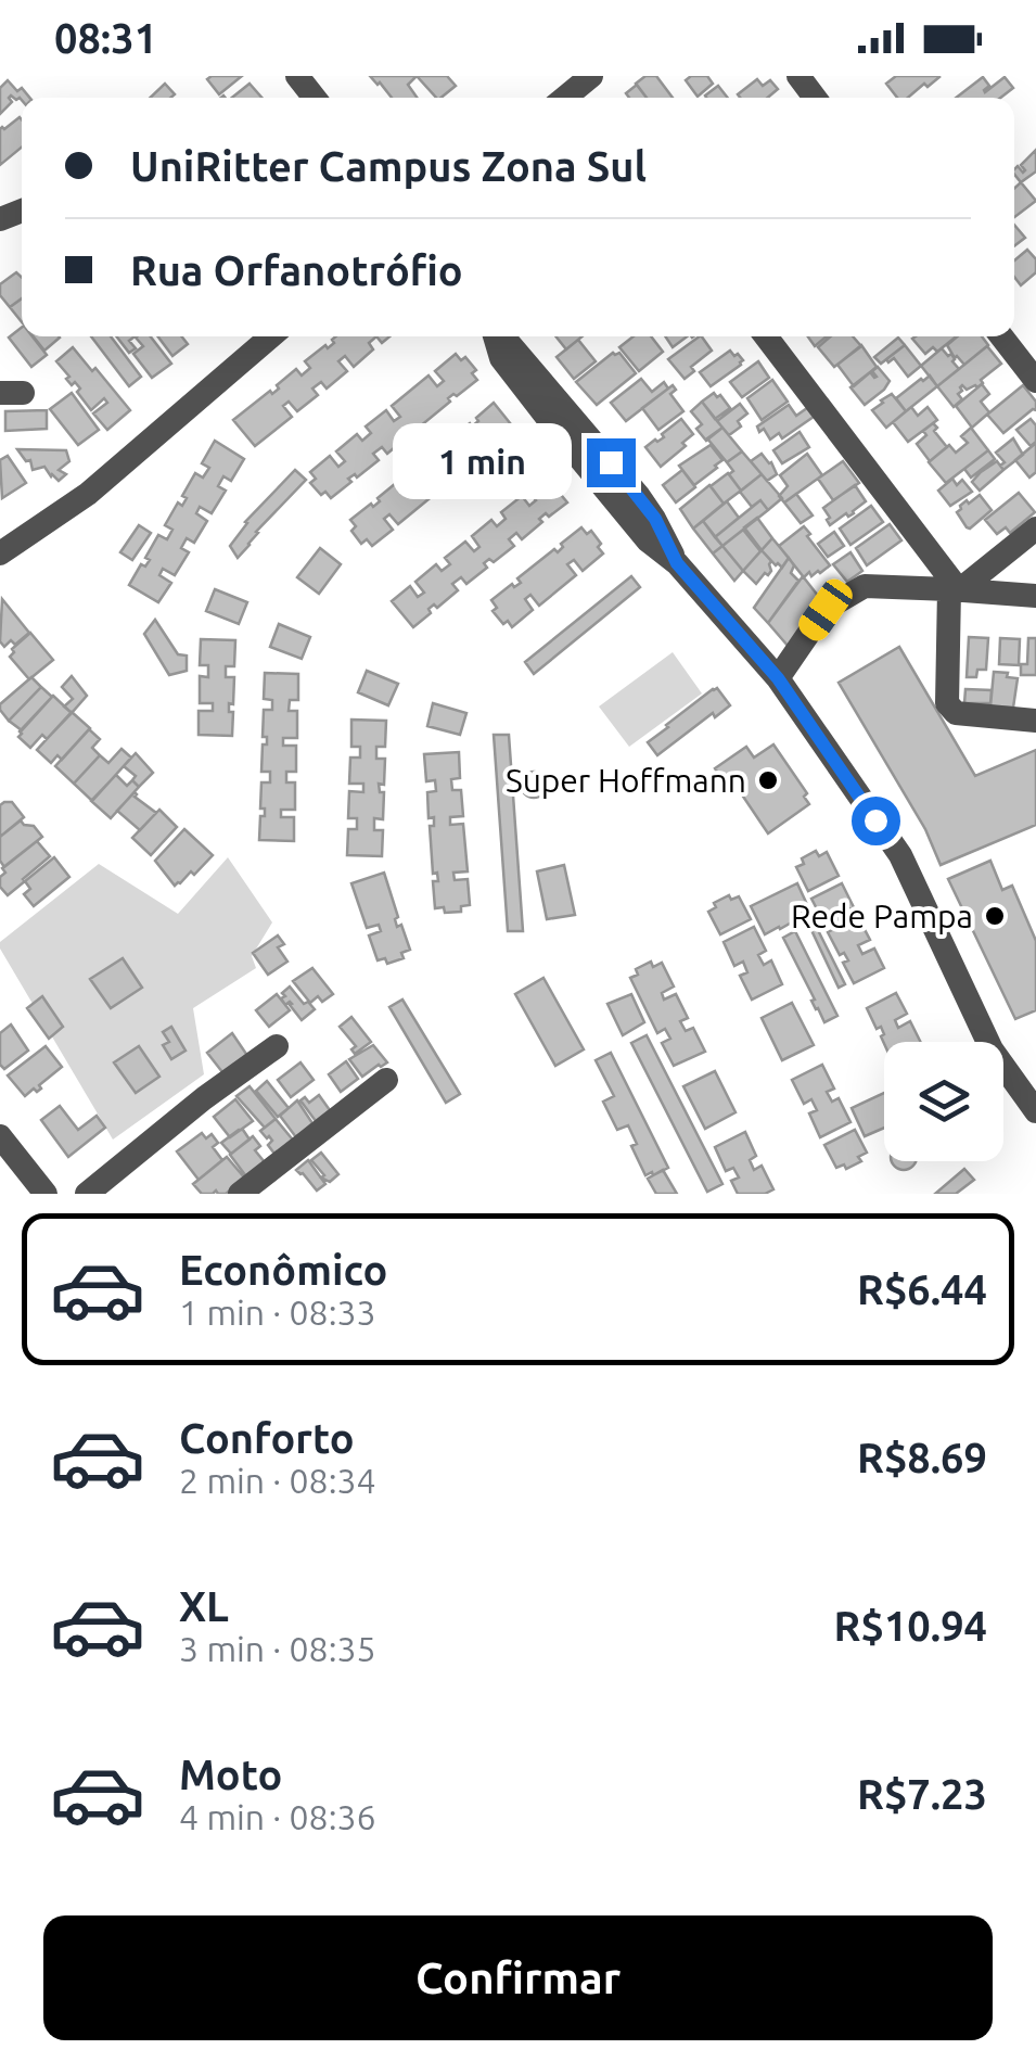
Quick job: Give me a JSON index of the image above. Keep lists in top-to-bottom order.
{
  "places": ["Super Hoffmann", "Rede Pampa"],
  "page": {
    "status": "08:31",
    "banner": ["UniRitter Campus Zona Sul", "Rua Orfanotrófio"],
    "bubble": "1 min",
    "list": [
      {
        "name": "Econômico",
        "note": "1 min · 08:33",
        "value": "R$6.44"
      },
      {
        "name": "Conforto",
        "note": "2 min · 08:34",
        "value": "R$8.69"
      },
      {
        "name": "XL",
        "note": "3 min · 08:35",
        "value": "R$10.94"
      },
      {
        "name": "Moto",
        "note": "4 min · 08:36",
        "value": "R$7.23"
      }
    ],
    "buttons": "Confirmar"
  }
}
